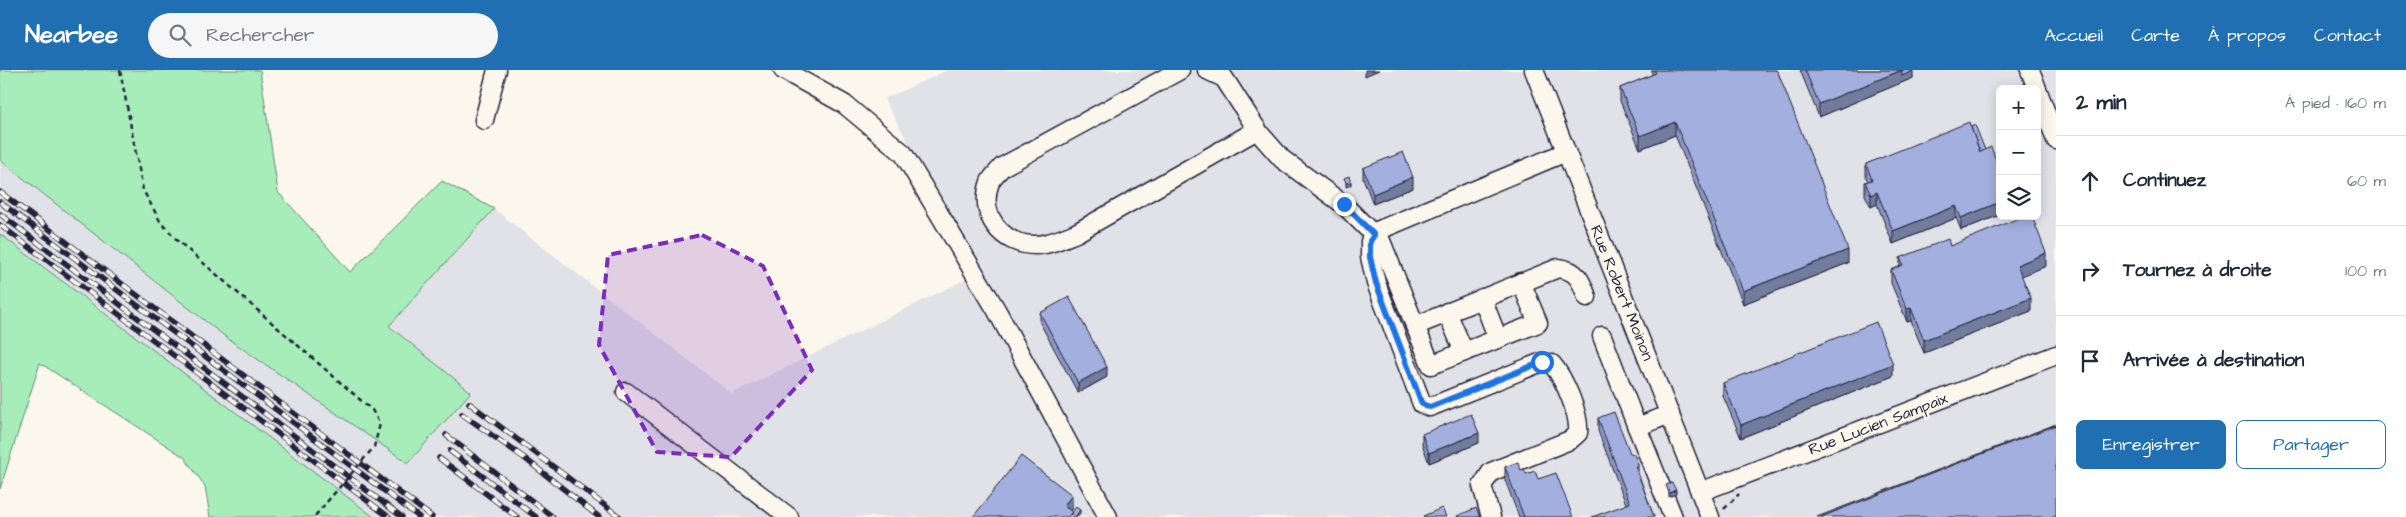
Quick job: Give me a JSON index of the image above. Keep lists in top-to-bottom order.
{
  "streets": {
    "street": ["Rue Robert Moinon", "Rue Lucien Sampaix"]
  },
  "crossings": [
    ["Rue Robert Moinon", "Rue Lucien Sampaix"]
  ],
  "page": {
    "header": "Nearbee",
    "search": "Rechercher",
    "nav": [
      "Accueil",
      "Carte",
      "À propos",
      "Contact"
    ],
    "heading": ["2 min", "À pied · 160 m"],
    "map_buttons": ["+", "−"],
    "list": [
      ["Continuez", "60 m"],
      ["Tournez à droite", "100 m"],
      "Arrivée à destination"
    ],
    "buttons": ["Enregistrer", "Partager"]
  }
}
